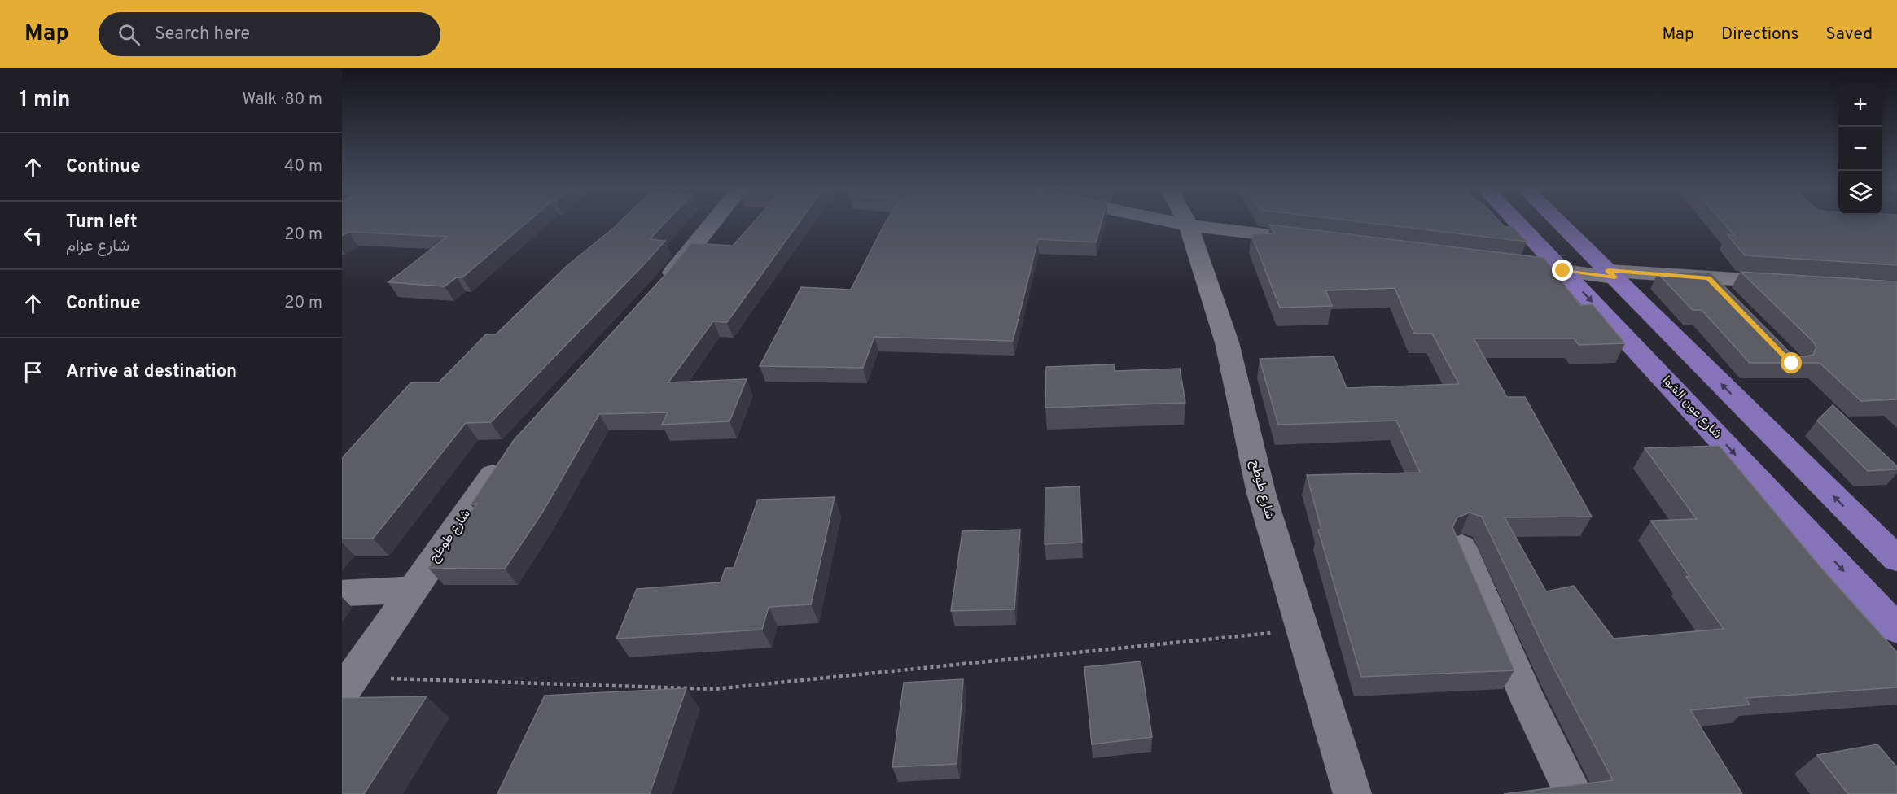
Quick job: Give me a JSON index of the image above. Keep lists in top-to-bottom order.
{
  "streets": {
    "main road": ["شارع عون الشوا"],
    "street": ["شارع طوطح"]
  },
  "page": {
    "header": "Map",
    "search": "Search here",
    "nav": ["Map", "Directions", "Saved"],
    "heading": ["1 min", "Walk · 80 m"],
    "map_buttons": ["+", "−"],
    "list": [
      ["Continue", "40 m"],
      ["Turn left", "شارع عزام", "20 m"],
      ["Continue", "20 m"],
      "Arrive at destination"
    ]
  }
}
